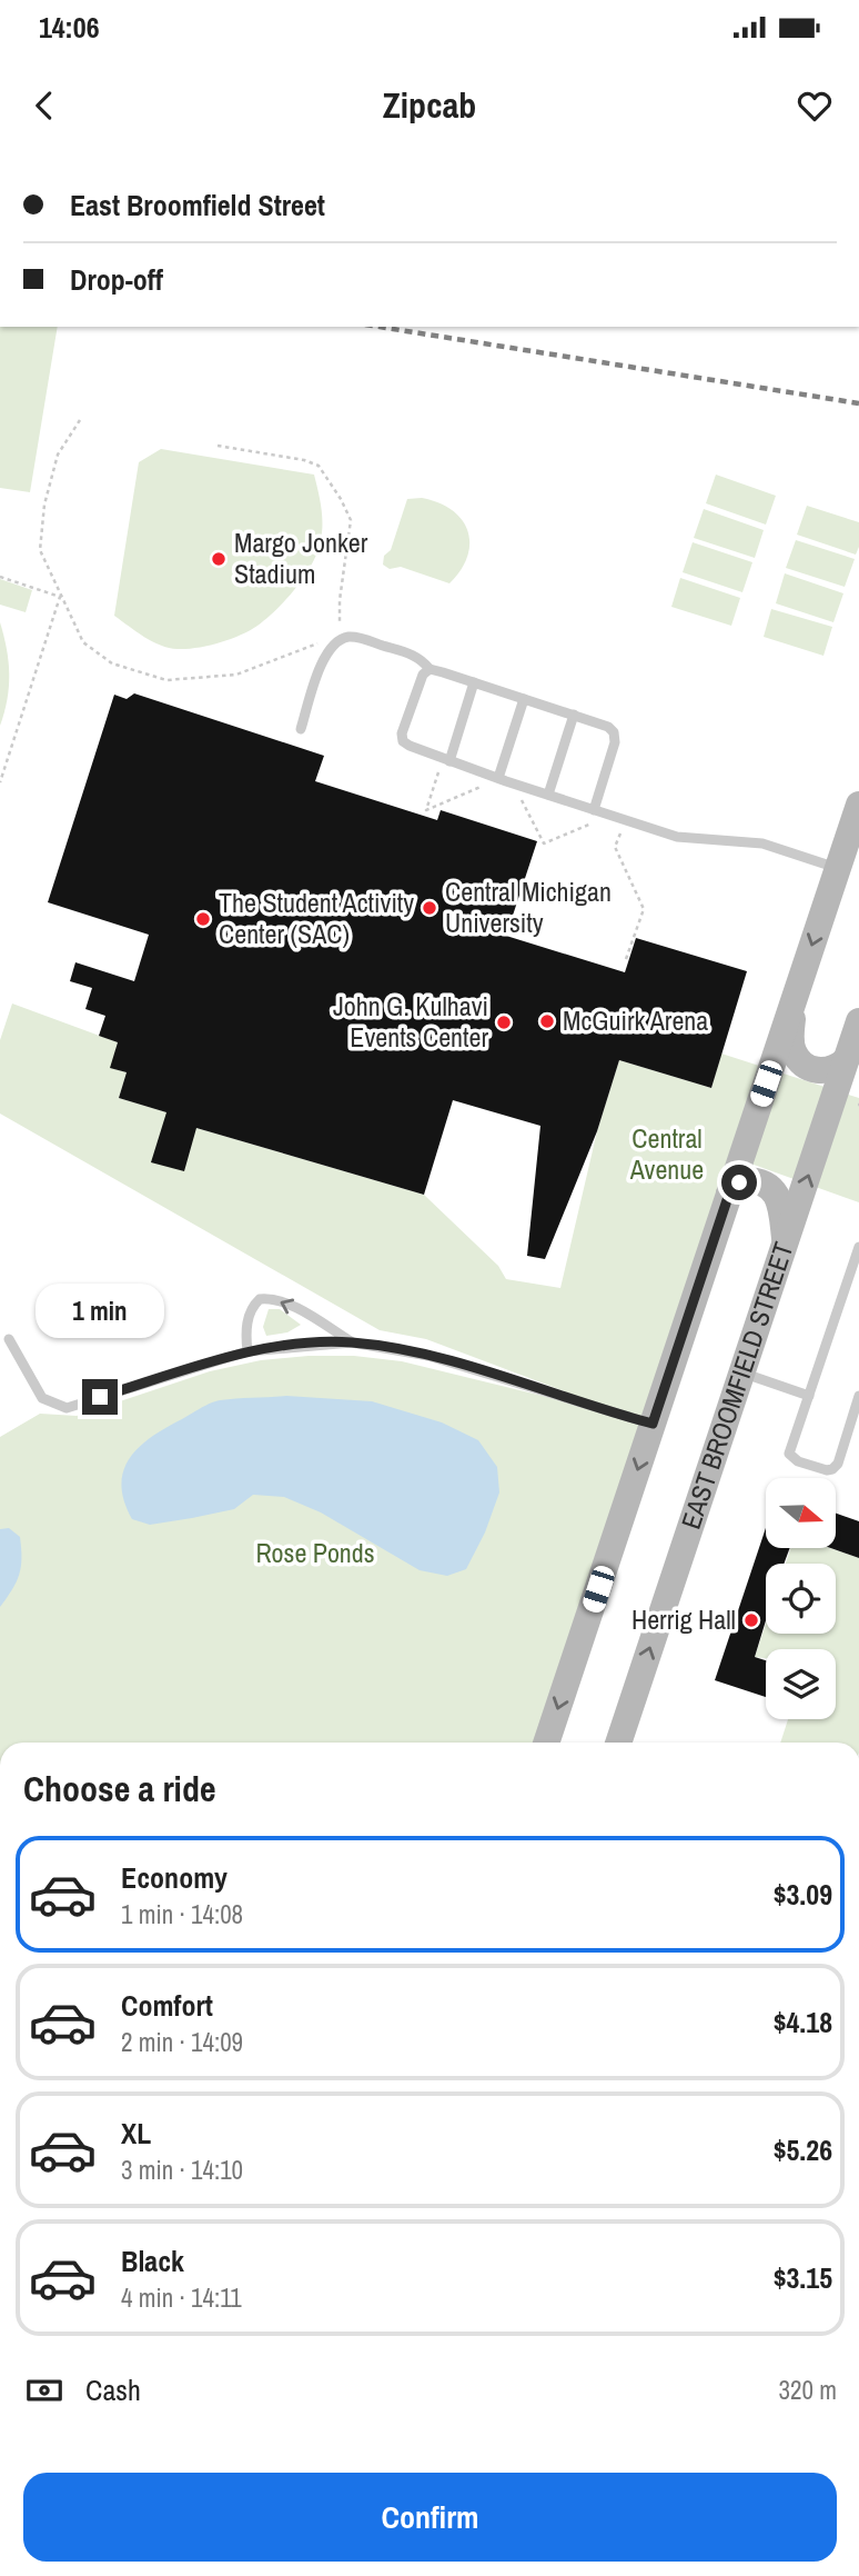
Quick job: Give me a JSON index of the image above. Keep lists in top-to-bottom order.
{
  "streets": {
    "main road": ["EAST BROOMFIELD STREET"]
  },
  "parks": ["Central Avenue", "Rose Ponds"],
  "places": [
    "Margo Jonker Stadium",
    "Central Michigan University",
    "The Student Activity Center (SAC)",
    "McGuirk Arena",
    "John G. Kulhavi Events Center",
    "Herrig Hall"
  ],
  "north": "right",
  "page": {
    "status": "14:06",
    "header": "Zipcab",
    "banner": ["East Broomfield Street", "Drop-off"],
    "bubble": "1 min",
    "heading": "Choose a ride",
    "list": [
      {
        "name": "Economy",
        "note": "1 min · 14:08",
        "value": "$3.09"
      },
      {
        "name": "Comfort",
        "note": "2 min · 14:09",
        "value": "$4.18"
      },
      {
        "name": "XL",
        "note": "3 min · 14:10",
        "value": "$5.26"
      },
      {
        "name": "Black",
        "note": "4 min · 14:11",
        "value": "$3.15"
      }
    ],
    "pay": ["Cash", "320 m"],
    "buttons": "Confirm"
  }
}
